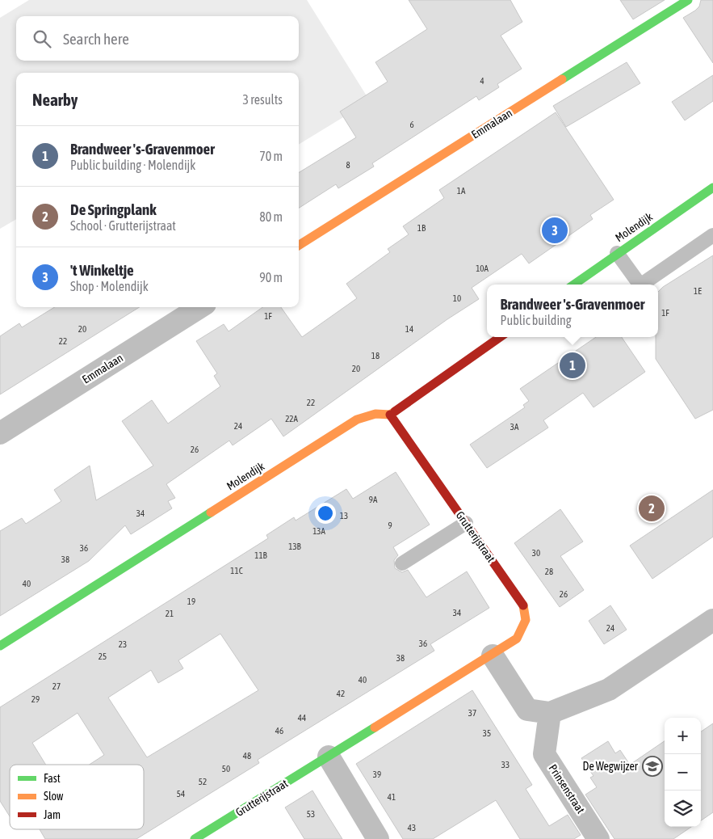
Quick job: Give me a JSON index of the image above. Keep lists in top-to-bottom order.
{
  "streets": {
    "street": [
      "Emmalaan",
      "Molendijk",
      "Grutterijstraat",
      "Prinsenstraat"
    ]
  },
  "crossings": [
    ["Molendijk", "Grutterijstraat"]
  ],
  "places": {
    "school or university": ["De Wegwijzer"]
  },
  "house_numbers": [
    "4",
    "6",
    "8",
    "1A",
    "1B",
    "10A",
    "1E",
    "10",
    "1F",
    "1F",
    "20",
    "14",
    "22",
    "18",
    "20",
    "22",
    "22A",
    "24",
    "3A",
    "26",
    "9A",
    "34",
    "13",
    "9",
    "13A",
    "13B",
    "36",
    "30",
    "11B",
    "38",
    "11C",
    "28",
    "40",
    "26",
    "19",
    "34",
    "21",
    "24",
    "36",
    "23",
    "25",
    "38",
    "40",
    "27",
    "42",
    "29",
    "37",
    "44",
    "46",
    "35",
    "48",
    "33",
    "50",
    "39",
    "52",
    "54",
    "41",
    "53",
    "43"
  ],
  "legend": ["Fast", "Slow", "Jam"],
  "page": {
    "search": "Search here",
    "heading": ["Nearby", "3 results"],
    "list": [
      {
        "mark": "1",
        "name": "Brandweer 's-Gravenmoer",
        "note": "Public building · Molendijk",
        "value": "70 m"
      },
      {
        "mark": "2",
        "name": "De Springplank",
        "note": "School · Grutterijstraat",
        "value": "80 m"
      },
      {
        "mark": "3",
        "name": "'t Winkeltje",
        "note": "Shop · Molendijk",
        "value": "90 m"
      }
    ],
    "pins": ["3", "1", "2"],
    "popup": ["Brandweer 's-Gravenmoer", "Public building"],
    "map_buttons": ["+", "−"]
  }
}
